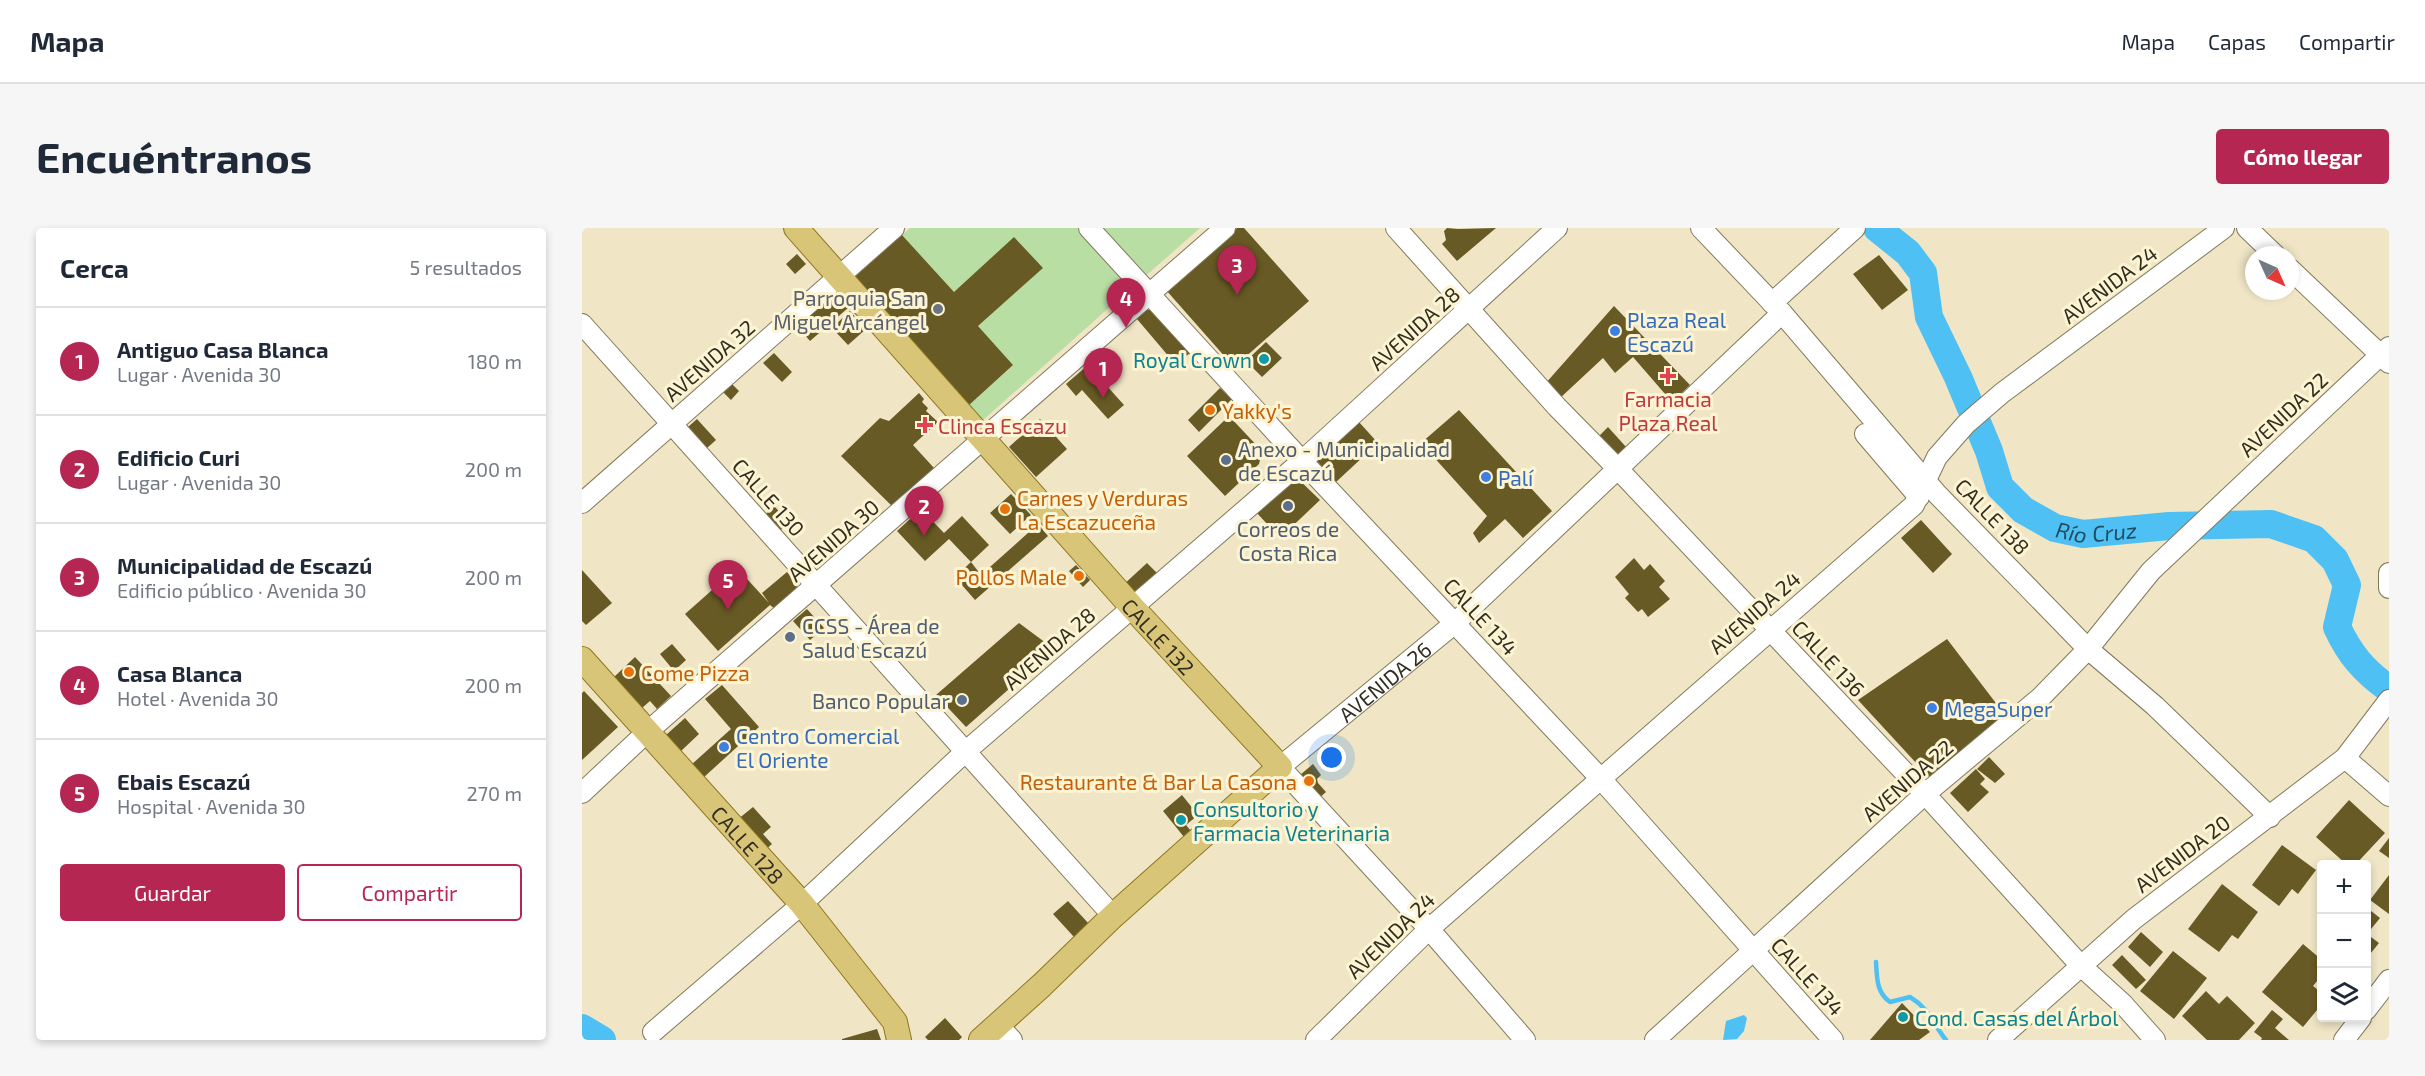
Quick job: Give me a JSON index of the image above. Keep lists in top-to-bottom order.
{
  "streets": {
    "main road": ["CALLE 132", "AVENIDA 26", "CALLE 128"],
    "street": [
      "AVENIDA 24",
      "AVENIDA 28",
      "AVENIDA 32",
      "AVENIDA 22",
      "CALLE 130",
      "CALLE 138",
      "AVENIDA 30",
      "CALLE 134",
      "CALLE 136",
      "AVENIDA 20"
    ]
  },
  "crossings": [
    ["AVENIDA 24", "CALLE 138"],
    ["AVENIDA 24", "CALLE 134"],
    ["AVENIDA 24", "CALLE 132"],
    ["AVENIDA 24", "CALLE 136"],
    ["AVENIDA 28", "CALLE 130"],
    ["AVENIDA 28", "CALLE 134"],
    ["AVENIDA 28", "CALLE 132"],
    ["AVENIDA 28", "CALLE 136"],
    ["AVENIDA 28", "CALLE 128"],
    ["AVENIDA 32", "CALLE 130"],
    ["AVENIDA 32", "CALLE 132"],
    ["AVENIDA 22", "CALLE 138"],
    ["AVENIDA 22", "CALLE 134"],
    ["AVENIDA 22", "CALLE 136"],
    ["CALLE 130", "AVENIDA 30"],
    ["CALLE 130", "AVENIDA 26"],
    ["CALLE 138", "AVENIDA 26"],
    ["CALLE 138", "AVENIDA 20"],
    ["AVENIDA 30", "CALLE 134"],
    ["AVENIDA 30", "CALLE 132"],
    ["AVENIDA 30", "CALLE 128"],
    ["CALLE 134", "AVENIDA 26"],
    ["CALLE 132", "AVENIDA 26"],
    ["CALLE 136", "AVENIDA 26"],
    ["CALLE 136", "AVENIDA 20"]
  ],
  "water": ["Río Cruz"],
  "places": {
    "other": [
      "Parroquia San Miguel Arcángel",
      "Plaza Real Escazú",
      "Royal Crown",
      "Yakky's",
      "Anexo - Municipalidad de Escazú",
      "Palí",
      "Correos de Costa Rica",
      "Carnes y Verduras La Escazuceña",
      "Pollos Male",
      "CCSS - Área de Salud Escazú",
      "Come Pizza",
      "Banco Popular",
      "MegaSuper",
      "Centro Comercial El Oriente",
      "Restaurante & Bar La Casona",
      "Consultorio y Farmacia Veterinaria",
      "Cond. Casas del Árbol"
    ],
    "health": ["Farmacia Plaza Real", "Clinca Escazu"]
  },
  "north": "bottom right",
  "page": {
    "header": "Mapa",
    "nav": ["Mapa", "Capas", "Compartir"],
    "buttons": [
      "Cómo llegar",
      ["Guardar", "Compartir"]
    ],
    "title": "Encuéntranos",
    "heading": ["Cerca", "5 resultados"],
    "pins": [
      "3",
      "4",
      "1",
      "2",
      "5"
    ],
    "list": [
      {
        "mark": "1",
        "name": "Antiguo Casa Blanca",
        "note": "Lugar · Avenida 30",
        "value": "180 m"
      },
      {
        "mark": "2",
        "name": "Edificio Curi",
        "note": "Lugar · Avenida 30",
        "value": "200 m"
      },
      {
        "mark": "3",
        "name": "Municipalidad de Escazú",
        "note": "Edificio público · Avenida 30",
        "value": "200 m"
      },
      {
        "mark": "4",
        "name": "Casa Blanca",
        "note": "Hotel · Avenida 30",
        "value": "200 m"
      },
      {
        "mark": "5",
        "name": "Ebais Escazú",
        "note": "Hospital · Avenida 30",
        "value": "270 m"
      }
    ],
    "map_buttons": ["+", "−"]
  }
}
